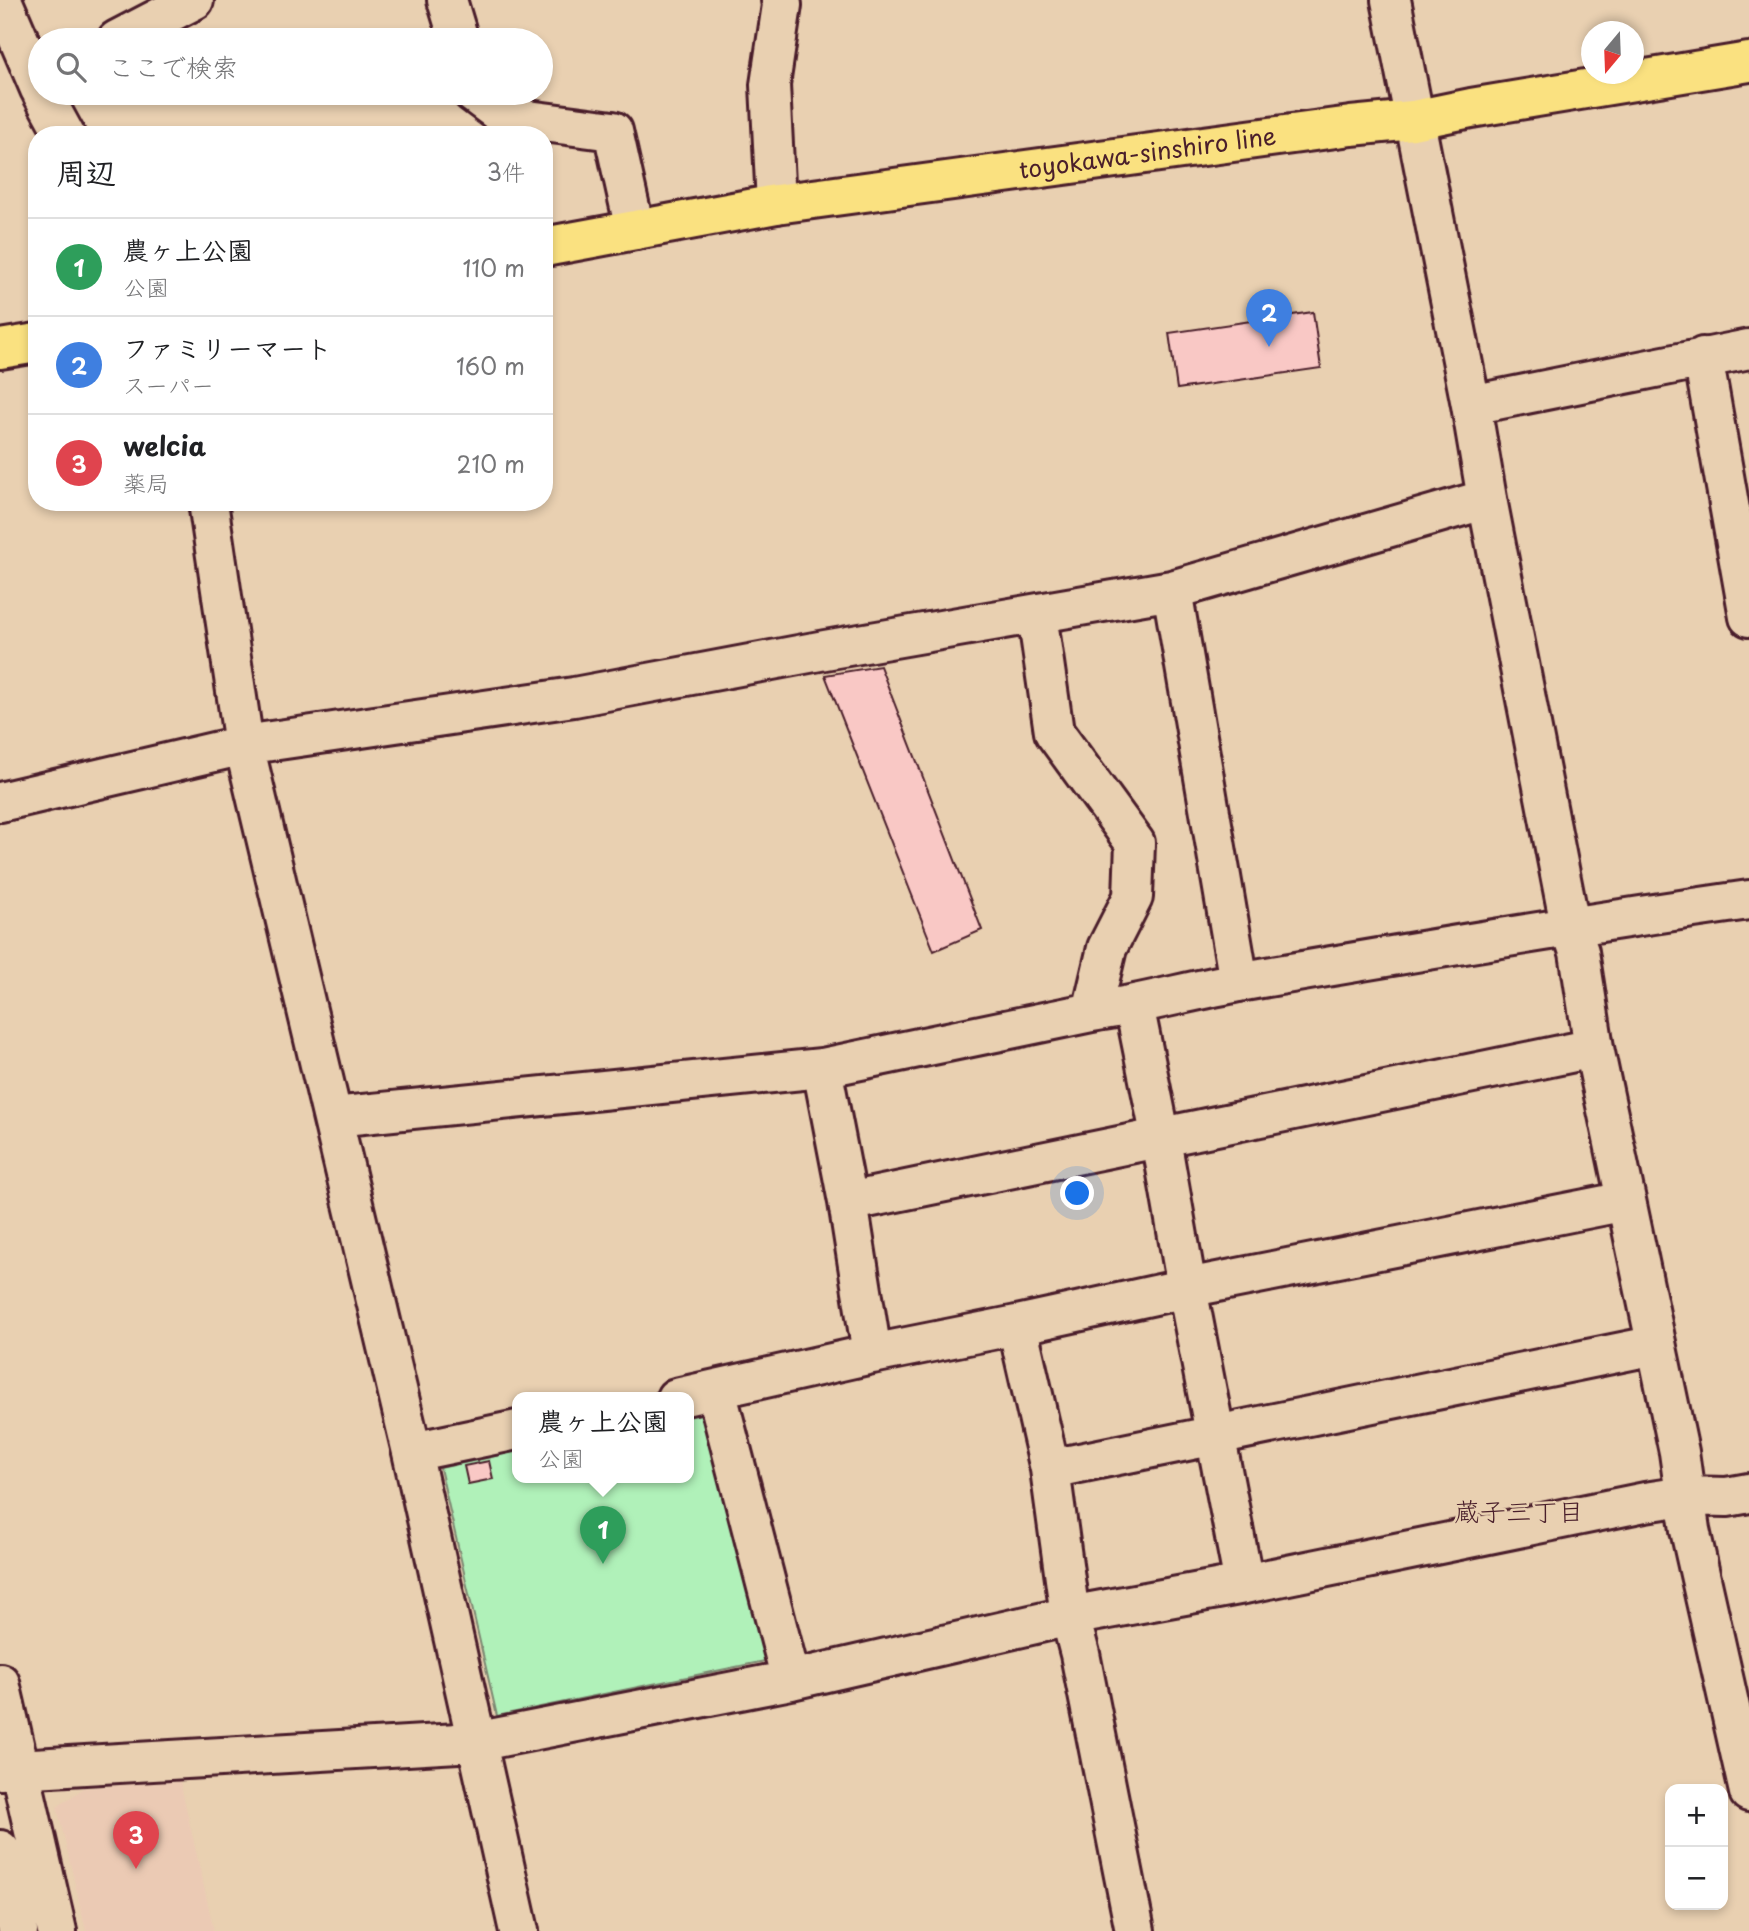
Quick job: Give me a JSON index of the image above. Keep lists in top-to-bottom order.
{
  "streets": {
    "main road": ["toyokawa-sinshiro line"]
  },
  "districts": ["蔵子三丁目"],
  "north": "bottom",
  "page": {
    "search": "ここで検索",
    "heading": ["周辺", "3件"],
    "list": [
      {
        "mark": "1",
        "name": "農ヶ上公園",
        "note": "公園",
        "value": "110 m"
      },
      {
        "mark": "2",
        "name": "ファミリーマート",
        "note": "スーパー",
        "value": "160 m"
      },
      {
        "mark": "3",
        "name": "welcia",
        "note": "薬局",
        "value": "210 m"
      }
    ],
    "pins": ["2", "1", "3"],
    "popup": ["農ヶ上公園", "公園"],
    "map_buttons": ["+", "−"]
  }
}
